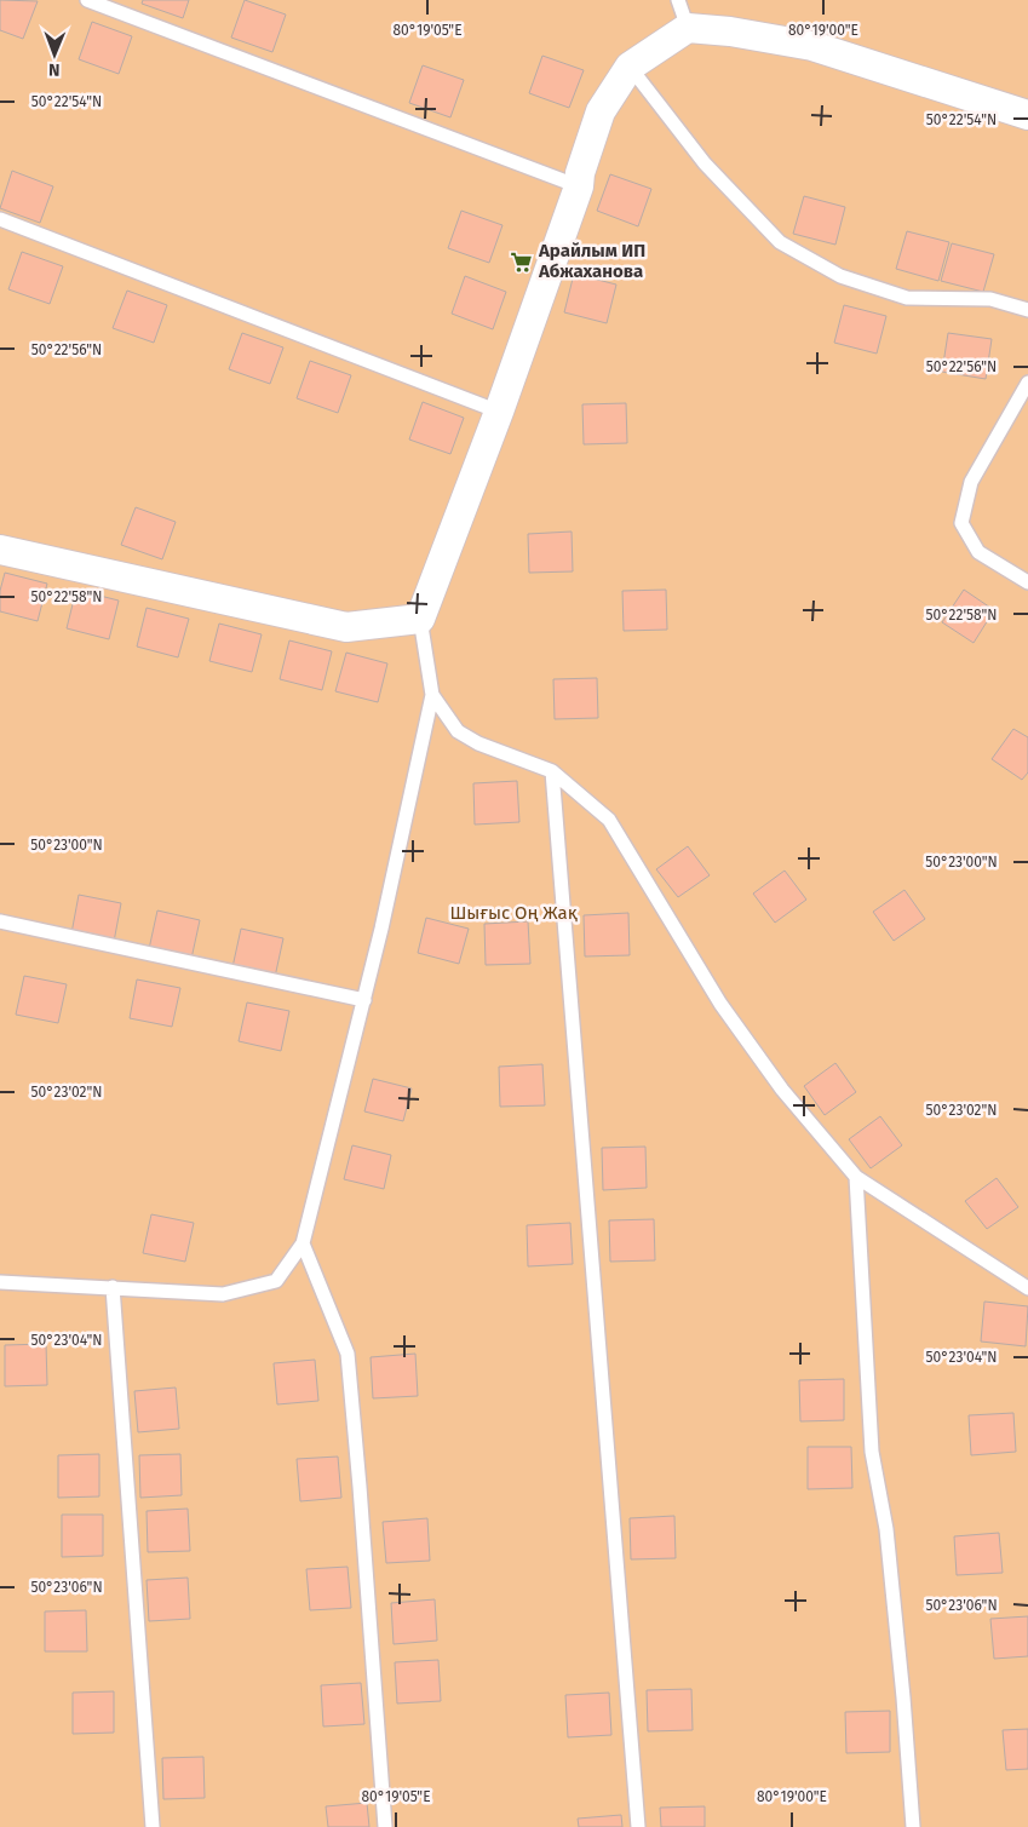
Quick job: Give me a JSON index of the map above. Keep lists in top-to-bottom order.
{
  "parks": ["Шығыс Оң Жақ"],
  "places": {
    "supermarket": ["Арайлым ИП Абжаханова"]
  },
  "north": "bottom",
  "coordinates": [
    "80°19'05\"E",
    "80°19'00\"E",
    "50°22'54\"N",
    "50°22'56\"N",
    "50°22'58\"N",
    "50°23'00\"N",
    "50°23'02\"N",
    "50°23'04\"N",
    "50°23'06\"N"
  ]
}
